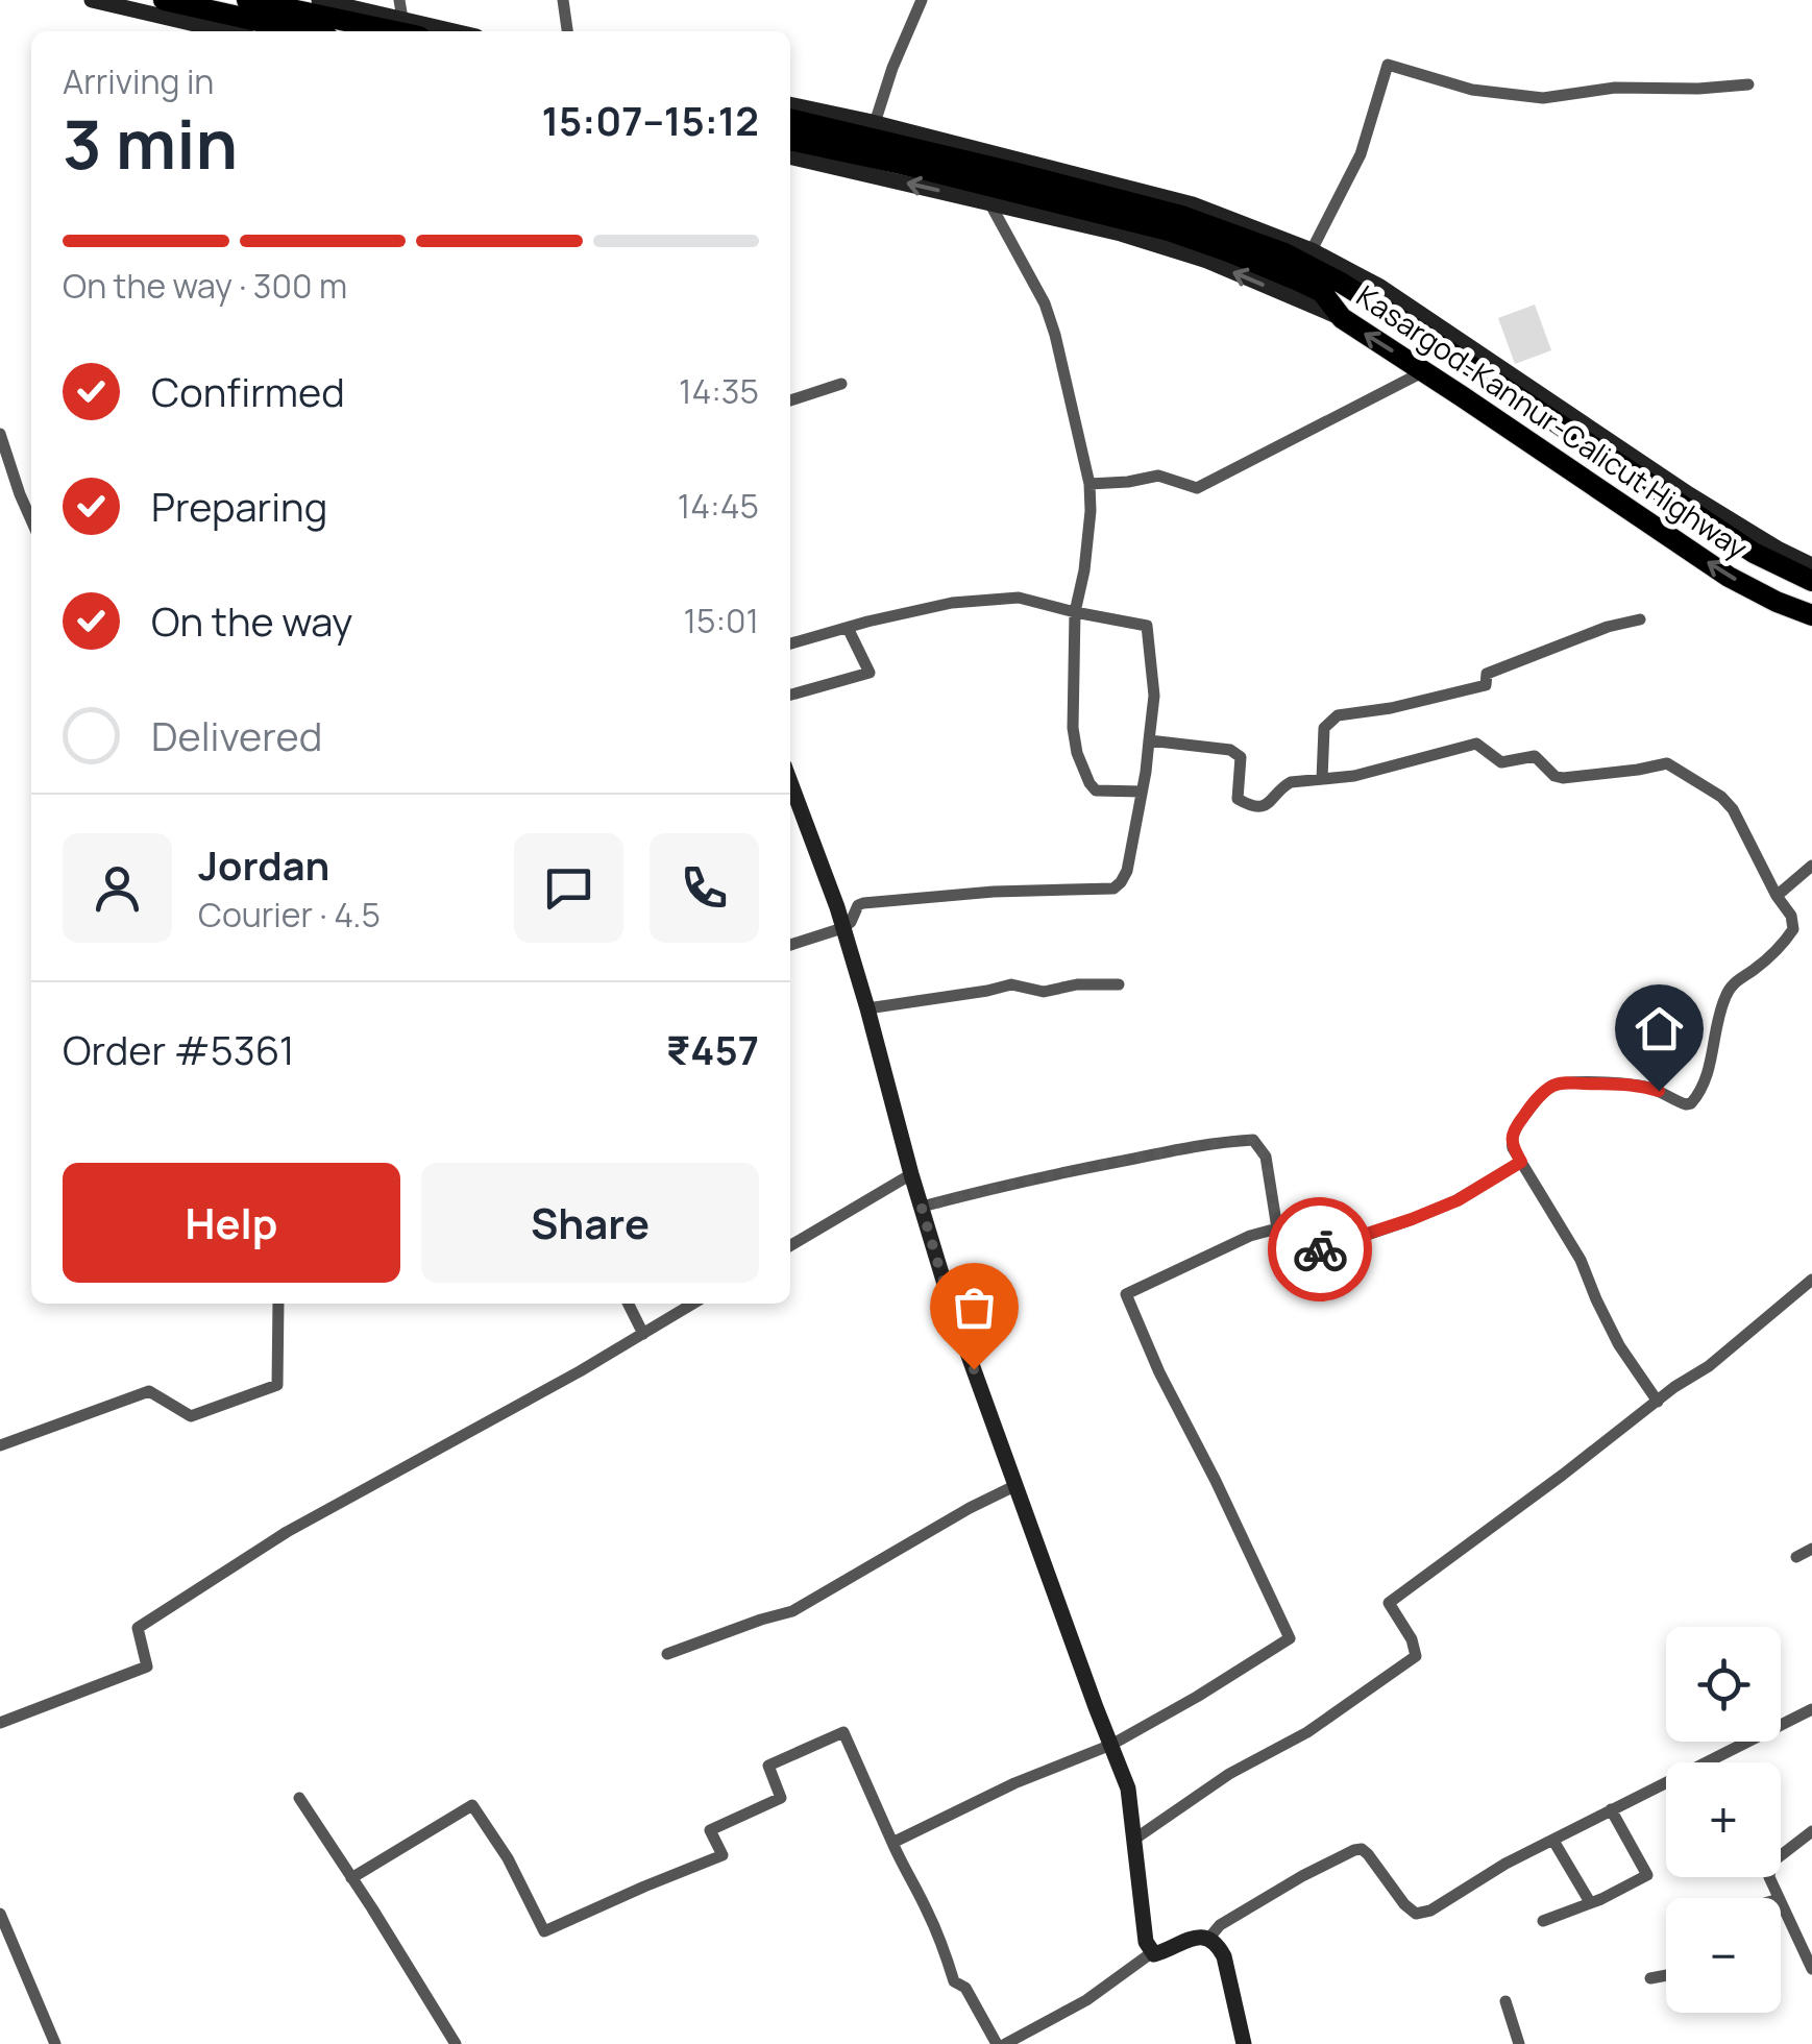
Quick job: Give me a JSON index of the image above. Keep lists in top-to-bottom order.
{
  "streets": {
    "highway": ["Kasargod-Kannur-Calicut Highway"]
  },
  "page": {
    "heading": ["3 min", "Arriving in", "15:07–15:12"],
    "panel": [
      "Jordan",
      "Courier · 4.5",
      "Order #5361",
      "₹457"
    ],
    "bar": "On the way · 300 m",
    "list": [
      ["Confirmed", "14:35"],
      ["Preparing", "14:45"],
      ["On the way", "15:01"],
      "Delivered"
    ],
    "buttons": ["Help", "Share"],
    "map_buttons": ["+", "−"]
  }
}
